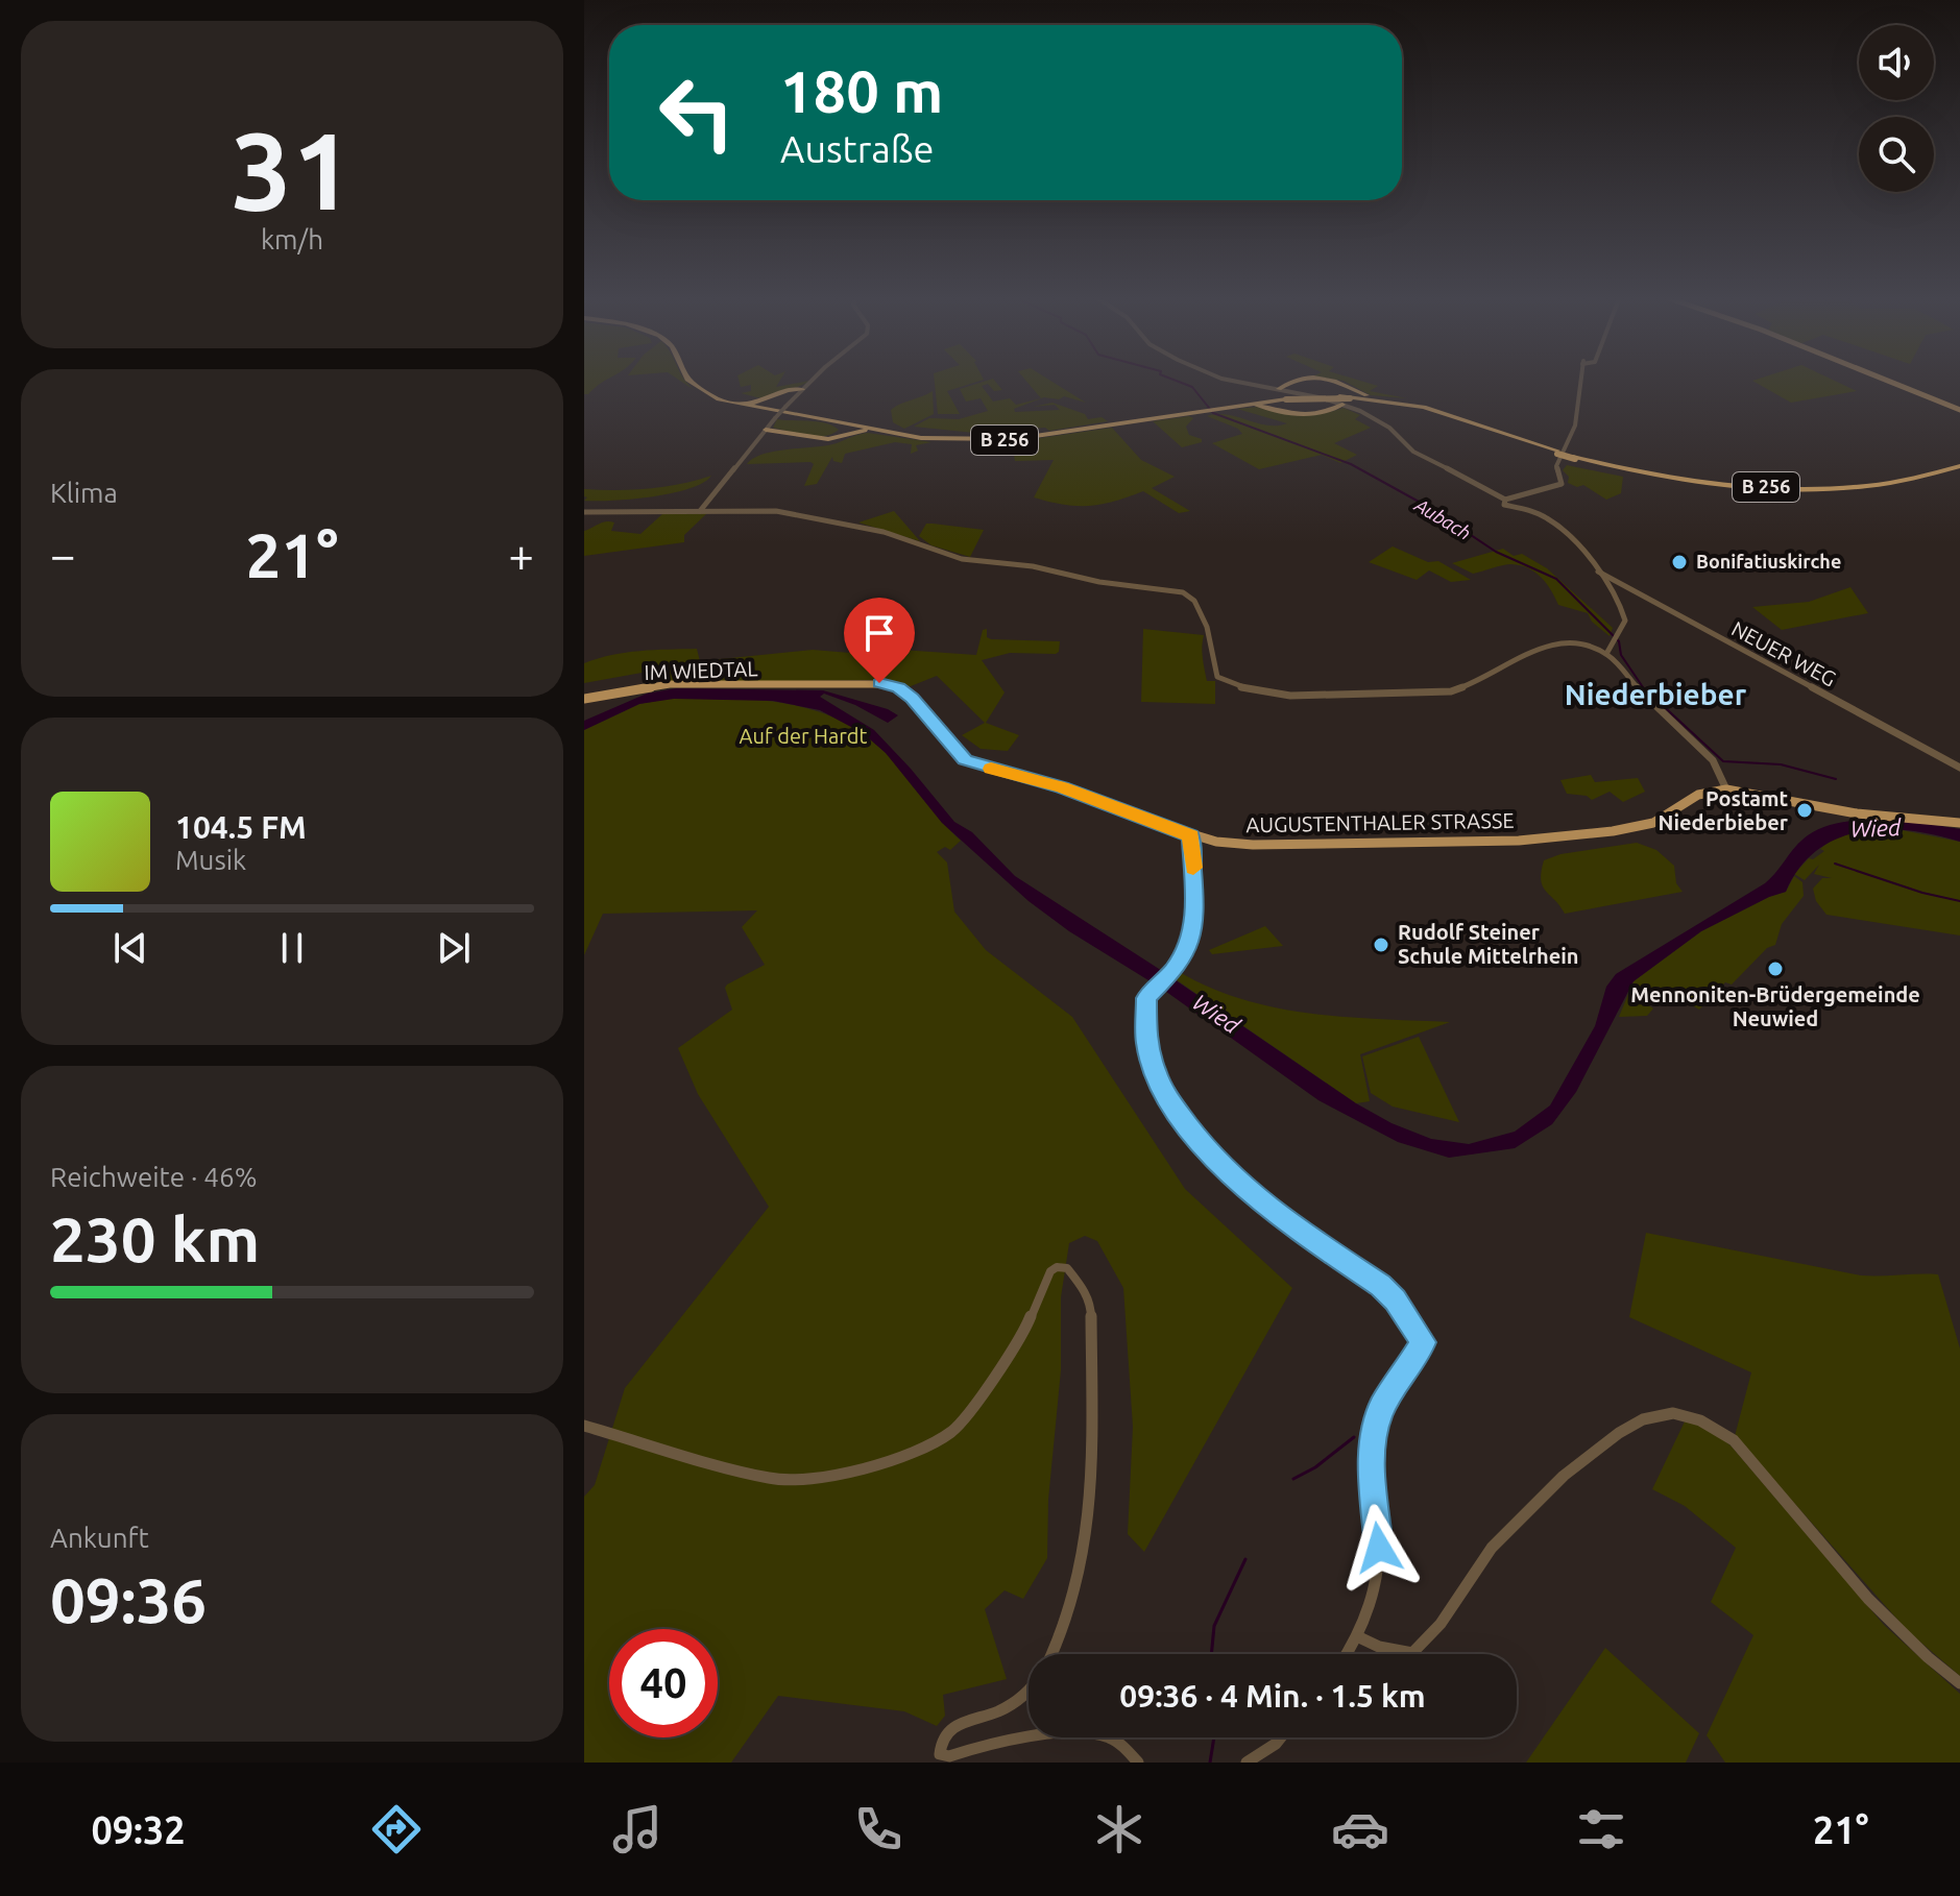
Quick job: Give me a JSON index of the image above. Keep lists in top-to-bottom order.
{
  "streets": {
    "highway": ["B 256"],
    "main road": ["IM WIEDTAL", "AUGUSTENTHALER STRASSE"],
    "street": ["NEUER WEG"]
  },
  "crossings": [
    ["IM WIEDTAL", "AUGUSTENTHALER STRASSE"]
  ],
  "districts": ["Niederbieber"],
  "water": ["Aubach", "Wied"],
  "parks": ["Auf der Hardt"],
  "places": [
    "Bonifatiuskirche",
    "Postamt Niederbieber",
    "Rudolf Steiner Schule Mittelrhein",
    "Mennoniten-Brüdergemeinde Neuwied"
  ],
  "page": {
    "tile": [
      ["31", "km/h"],
      "Klima",
      ["Reichweite · 46%", "230 km"],
      ["Ankunft", "09:36"]
    ],
    "turn": ["180 m", "Austraße"],
    "heat": ["−", "21°", "+"],
    "song": ["104.5 FM", "Musik"],
    "limit": "40",
    "trip": "09:36 · 4 Min. · 1.5 km",
    "tabs": ["09:32", "21°"]
  }
}
